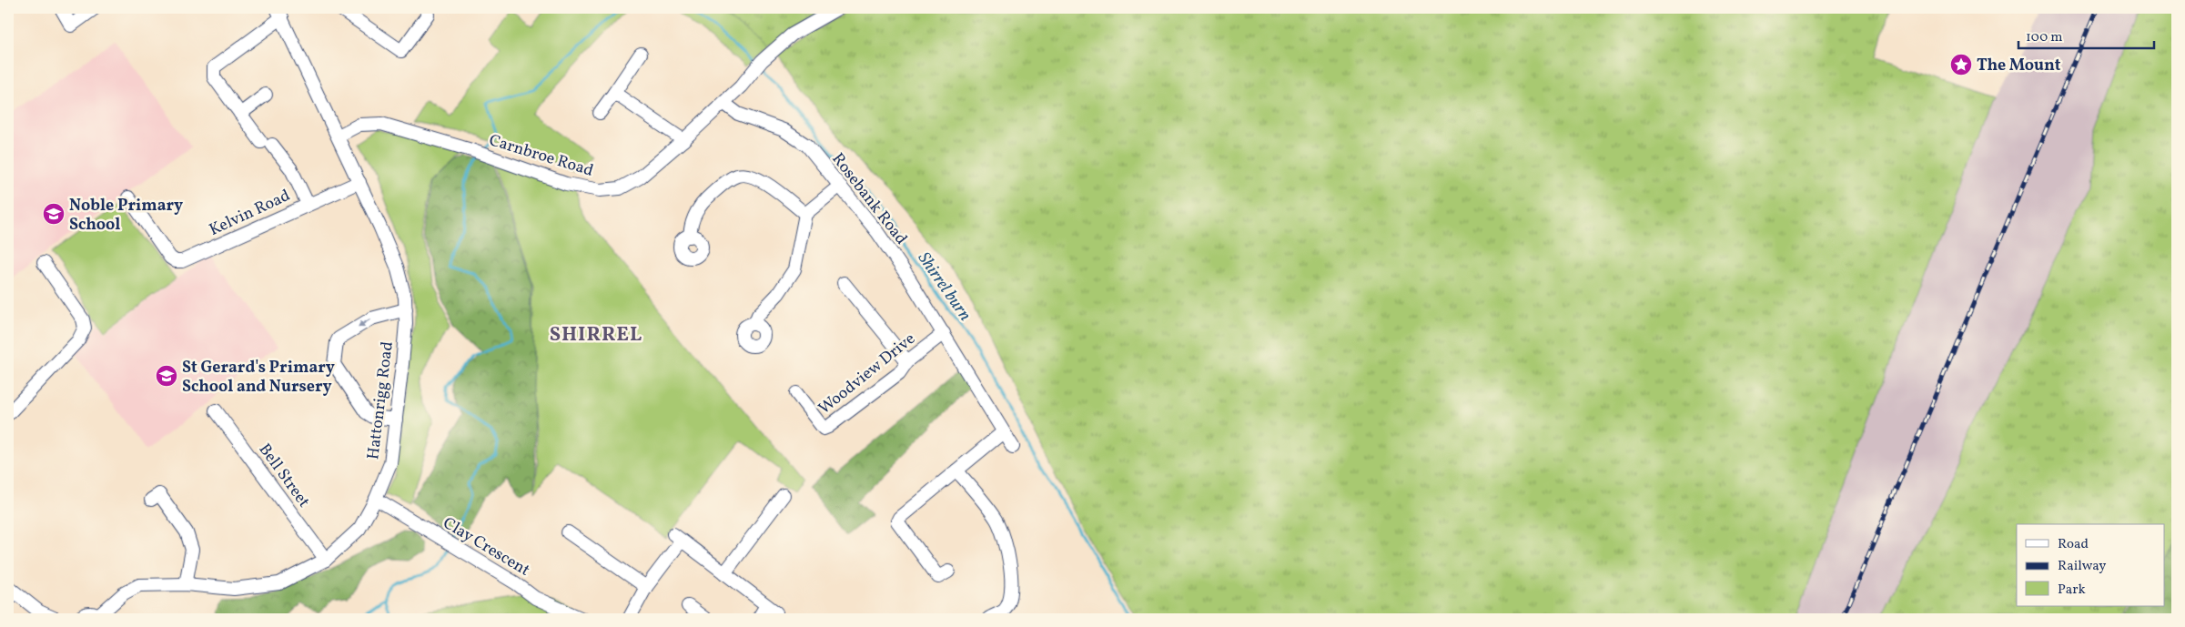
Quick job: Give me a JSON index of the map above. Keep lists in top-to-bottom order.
{
  "streets": {
    "street": [
      "Carnbroe Road",
      "Rosebank Road",
      "Kelvin Road",
      "Woodview Drive",
      "Hattonrigg Road",
      "Bell Street",
      "Clay Crescent"
    ]
  },
  "crossings": [
    ["Carnbroe Road", "Rosebank Road"],
    ["Carnbroe Road", "Hattonrigg Road"],
    ["Rosebank Road", "Woodview Drive"],
    ["Kelvin Road", "Hattonrigg Road"],
    ["Hattonrigg Road", "Bell Street"],
    ["Hattonrigg Road", "Clay Crescent"]
  ],
  "districts": ["SHIRREL"],
  "water": ["Shirrel burn"],
  "places": {
    "place": ["The Mount"],
    "school or university": ["Noble Primary School", "St Gerard's Primary School and Nursery"]
  },
  "legend": ["Road", "Railway", "Park"],
  "scale_bar": "100 m"
}
